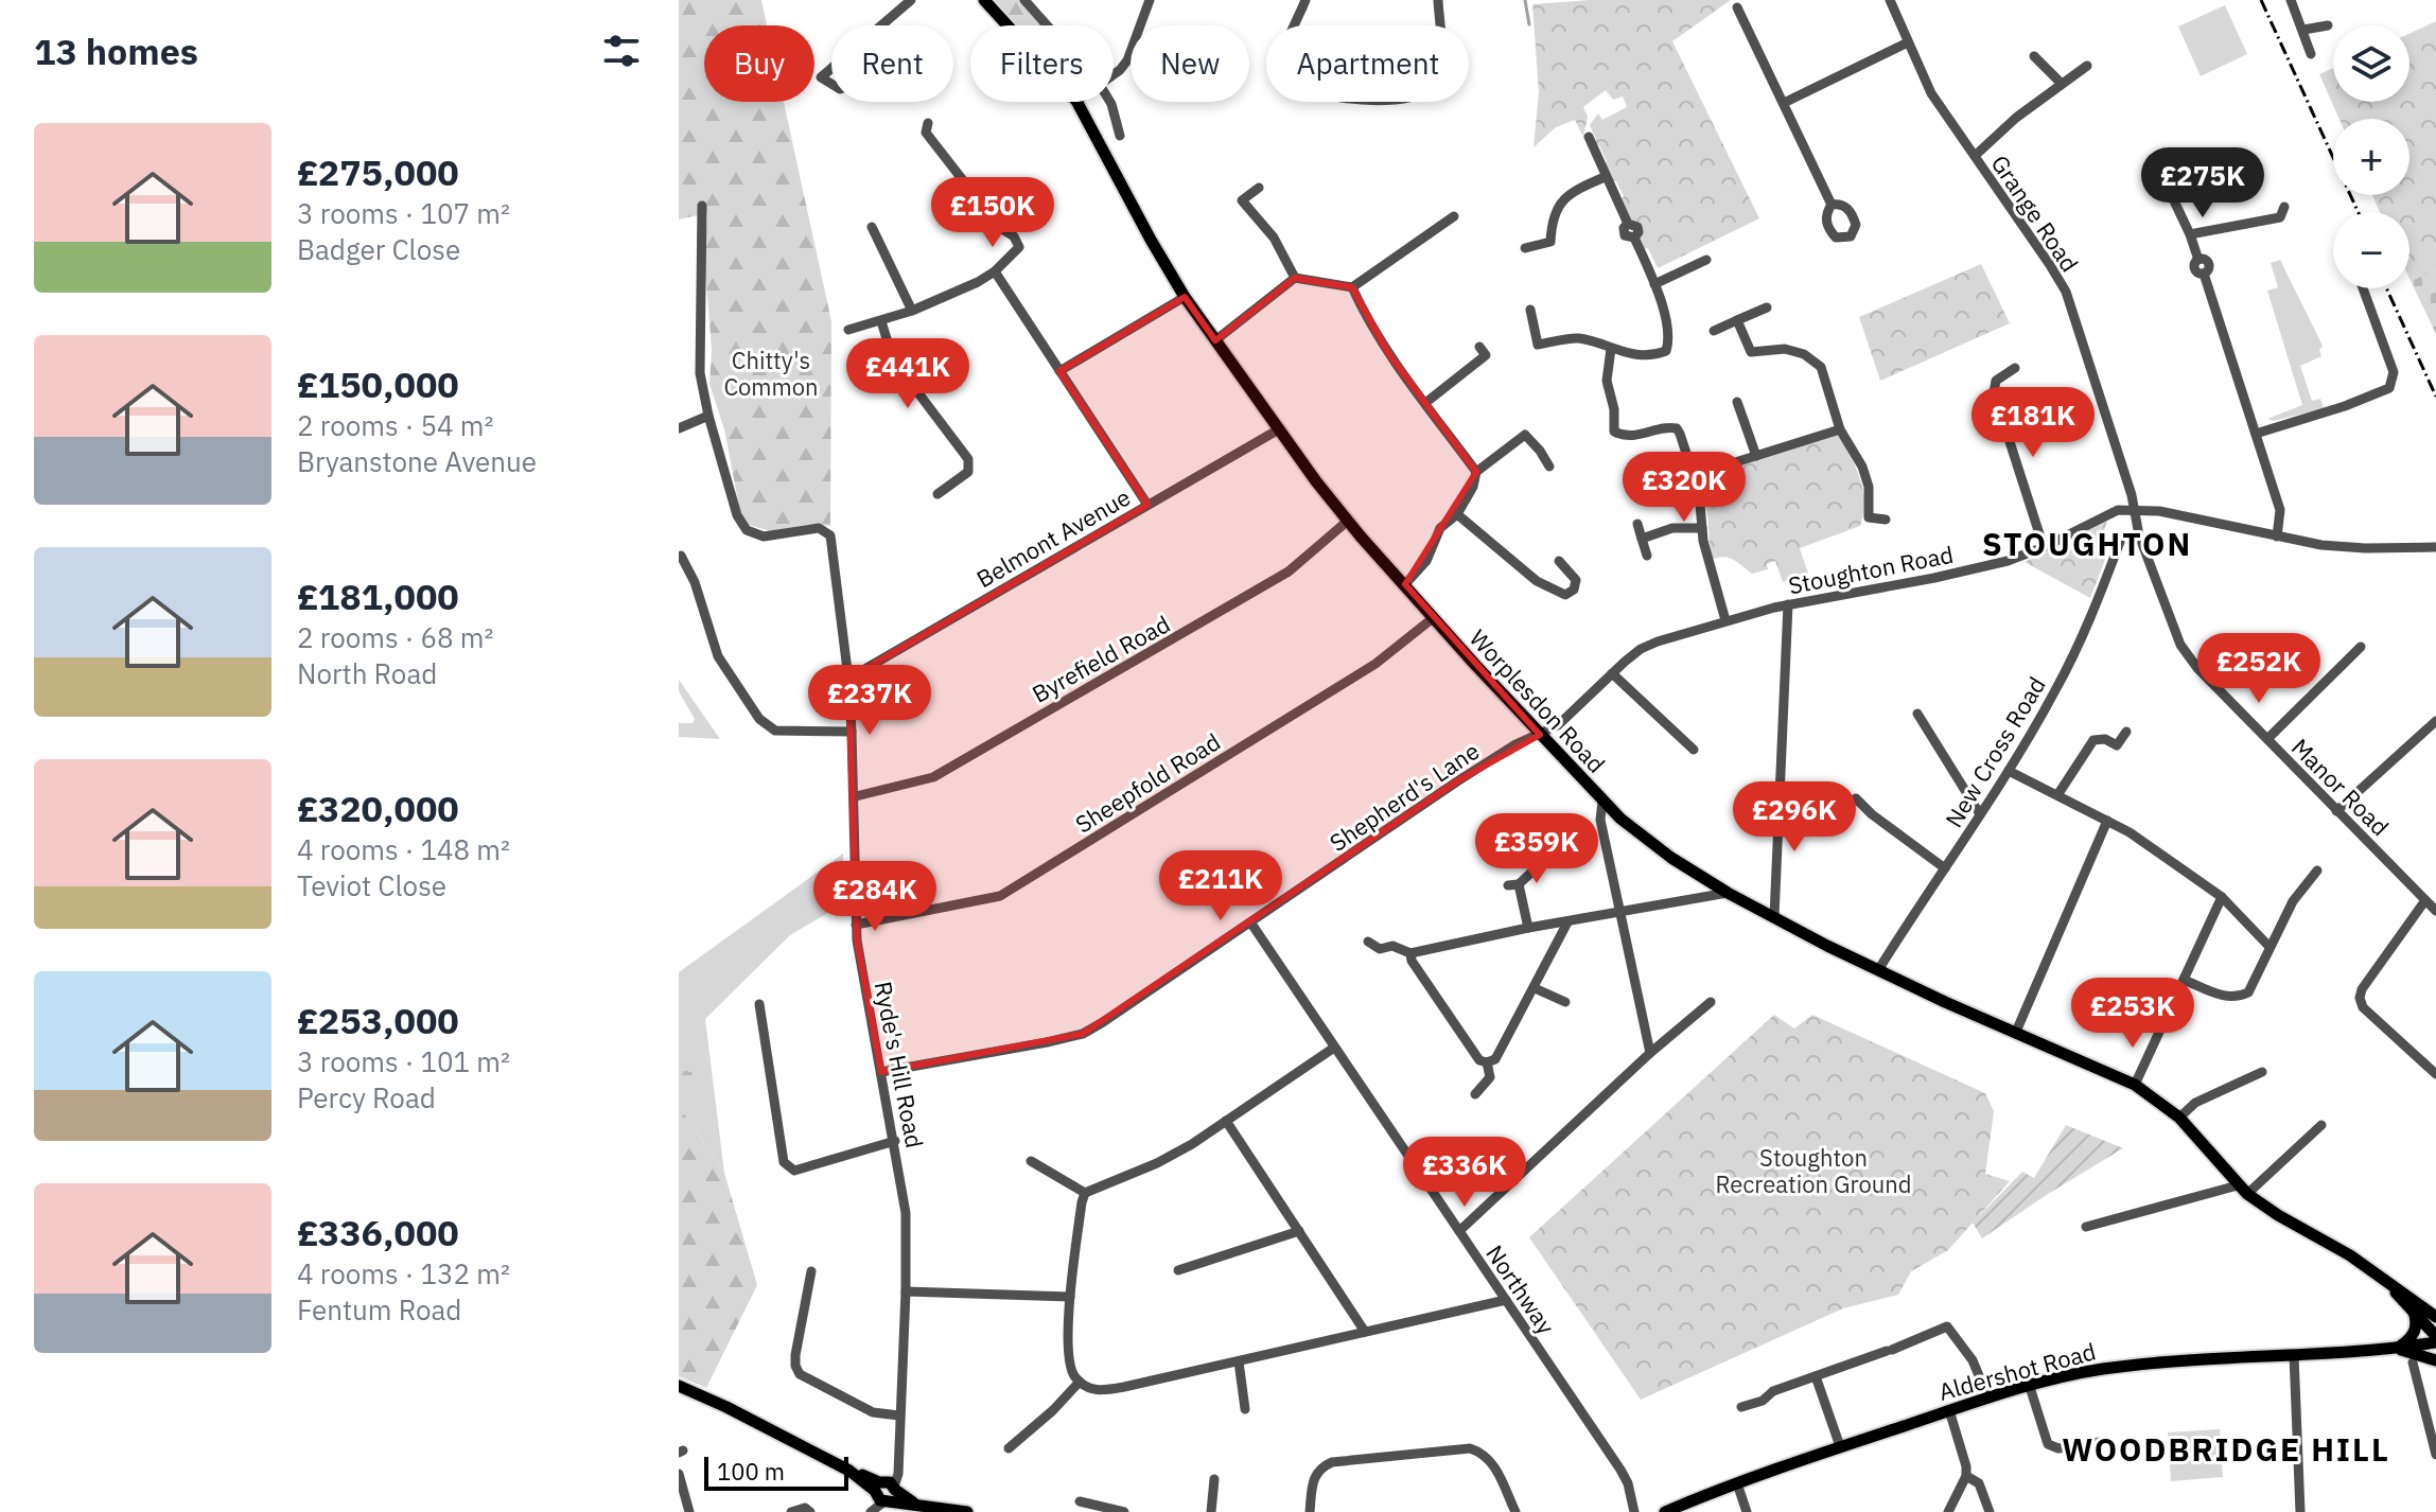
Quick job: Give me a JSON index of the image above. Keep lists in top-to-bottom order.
{
  "streets": {
    "main road": ["Worplesdon Road", "Aldershot Road"],
    "street": [
      "Grange Road",
      "Belmont Avenue",
      "Stoughton Road",
      "Byrefield Road",
      "New Cross Road",
      "Sheepfold Road",
      "Manor Road",
      "Shepherd's Lane",
      "Ryde's Hill Road",
      "Northway"
    ]
  },
  "crossings": [
    ["Grange Road", "Stoughton Road"],
    ["Grange Road", "Manor Road"],
    ["Belmont Avenue", "Worplesdon Road"],
    ["Belmont Avenue", "Ryde's Hill Road"],
    ["Stoughton Road", "Worplesdon Road"],
    ["Stoughton Road", "Manor Road"],
    ["Stoughton Road", "Shepherd's Lane"],
    ["Byrefield Road", "Worplesdon Road"],
    ["Byrefield Road", "Ryde's Hill Road"],
    ["Worplesdon Road", "New Cross Road"],
    ["Worplesdon Road", "Sheepfold Road"],
    ["Worplesdon Road", "Shepherd's Lane"],
    ["Sheepfold Road", "Ryde's Hill Road"],
    ["Shepherd's Lane", "Ryde's Hill Road"],
    ["Shepherd's Lane", "Northway"]
  ],
  "districts": ["STOUGHTON", "WOODBRIDGE HILL"],
  "parks": ["Chitty's Common", "Stoughton Recreation Ground"],
  "scale_bar": "100 m",
  "page": {
    "heading": "13 homes",
    "map_buttons": ["+", "−"],
    "chip": [
      "Buy",
      "Rent",
      "Filters",
      "New",
      "Apartment"
    ],
    "list": [
      {
        "name": "£275,000",
        "note": "3 rooms · 107 m² · Badger Close"
      },
      {
        "name": "£150,000",
        "note": "2 rooms · 54 m² · Bryanstone Avenue"
      },
      {
        "name": "£181,000",
        "note": "2 rooms · 68 m² · North Road"
      },
      {
        "name": "£320,000",
        "note": "4 rooms · 148 m² · Teviot Close"
      },
      {
        "name": "£253,000",
        "note": "3 rooms · 101 m² · Percy Road"
      },
      {
        "name": "£336,000",
        "note": "4 rooms · 132 m² · Fentum Road"
      }
    ],
    "price": [
      "£275K",
      "£150K",
      "£441K",
      "£181K",
      "£320K",
      "£252K",
      "£237K",
      "£296K",
      "£359K",
      "£211K",
      "£284K",
      "£253K",
      "£336K"
    ],
    "scale": "100 m"
  }
}
